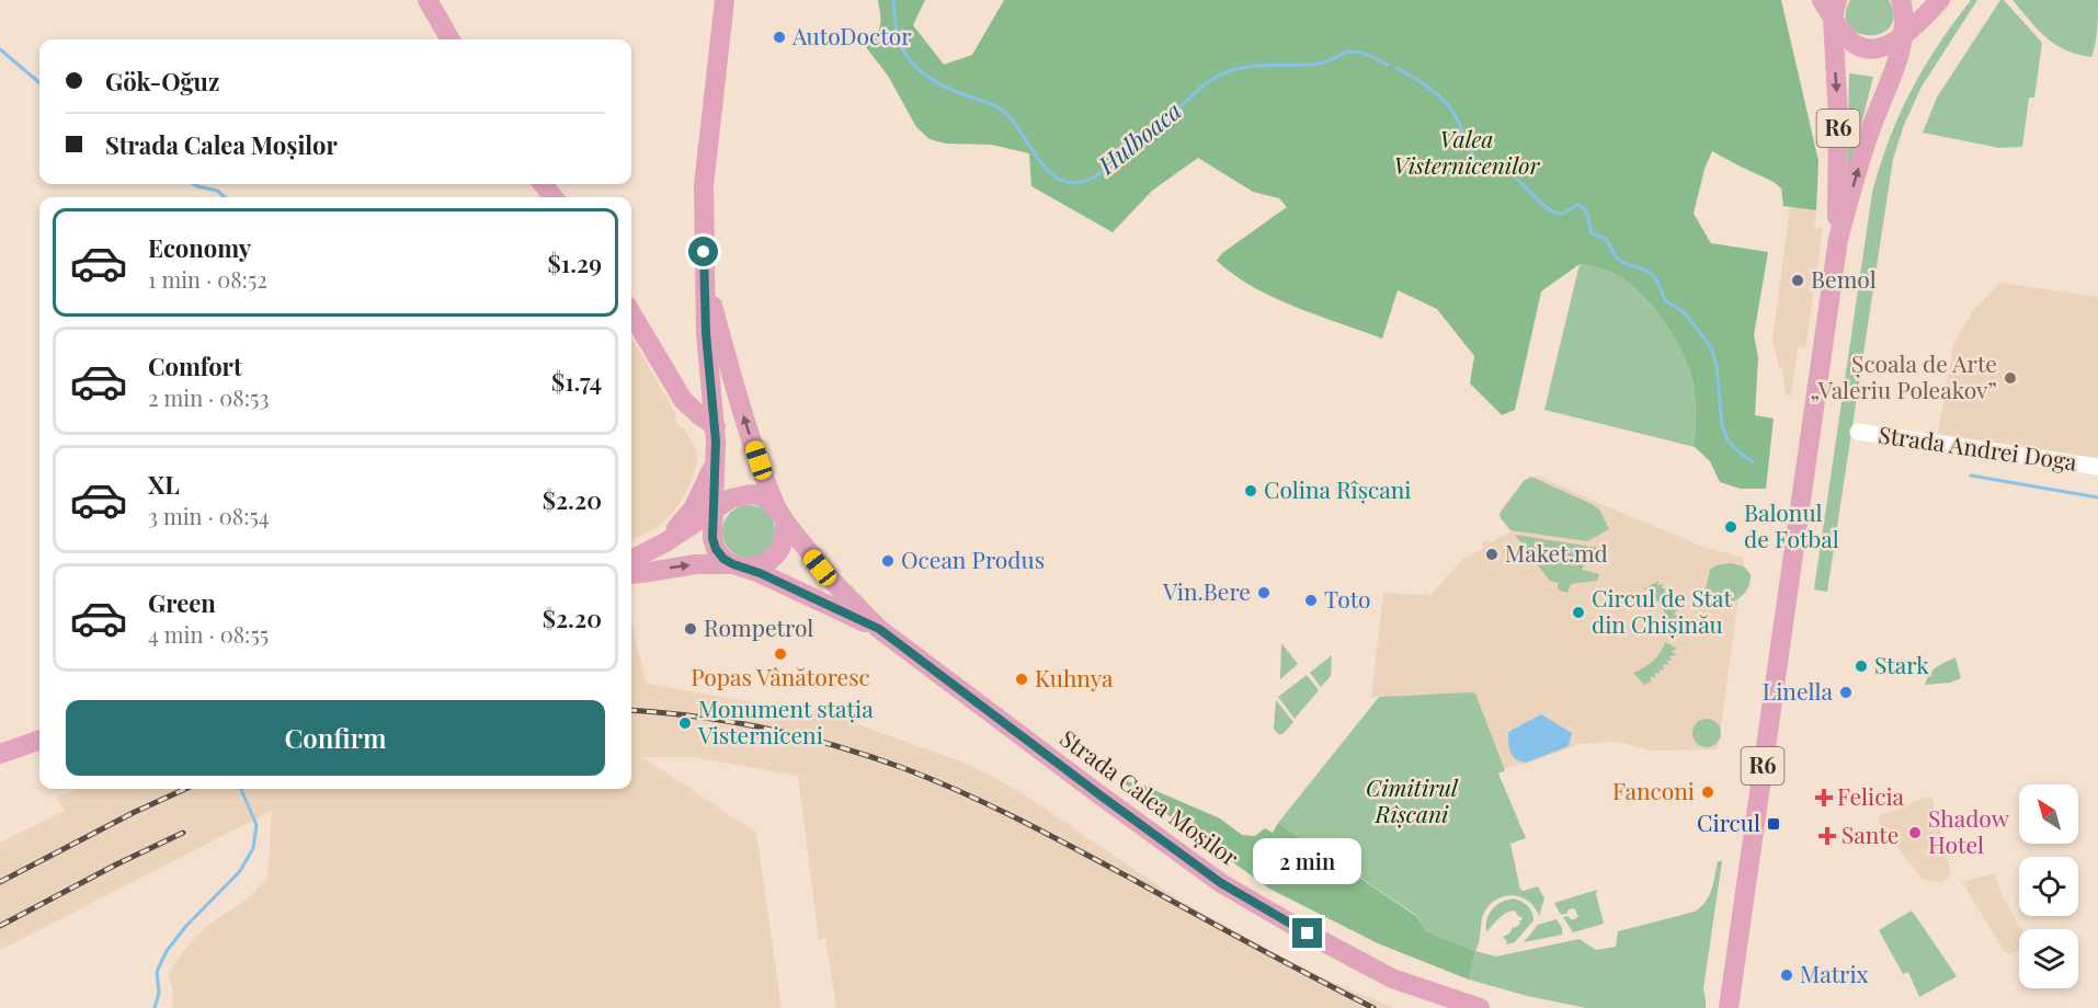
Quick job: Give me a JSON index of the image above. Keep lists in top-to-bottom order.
{
  "streets": {
    "main road": ["R6", "Strada Calea Moșilor"],
    "street": ["Strada Andrei Doga"]
  },
  "water": ["Hulboaca"],
  "parks": ["Valea Visternicenilor", "Cimitirul Rîșcani"],
  "places": {
    "other": [
      "AutoDoctor",
      "Bemol",
      "Școala de Arte „Valeriu Poleakov”",
      "Colina Rîșcani",
      "Balonul de Fotbal",
      "Maket.md",
      "Ocean Produs",
      "Vin.Bere",
      "Toto",
      "Circul de Stat din Chișinău",
      "Rompetrol",
      "Popas Vânătoresc",
      "Stark",
      "Kuhnya",
      "Linella",
      "Monument stația Visterniceni",
      "Fanconi",
      "Shadow Hotel",
      "Matrix"
    ],
    "health": ["Felicia", "Sante"],
    "transit": ["Circul"]
  },
  "north": "top left",
  "page": {
    "banner": ["Gök-Oğuz", "Strada Calea Moșilor"],
    "list": [
      {
        "name": "Economy",
        "note": "1 min · 08:52",
        "value": "$1.29"
      },
      {
        "name": "Comfort",
        "note": "2 min · 08:53",
        "value": "$1.74"
      },
      {
        "name": "XL",
        "note": "3 min · 08:54",
        "value": "$2.20"
      },
      {
        "name": "Green",
        "note": "4 min · 08:55",
        "value": "$2.20"
      }
    ],
    "buttons": "Confirm",
    "bubble": "2 min"
  }
}
